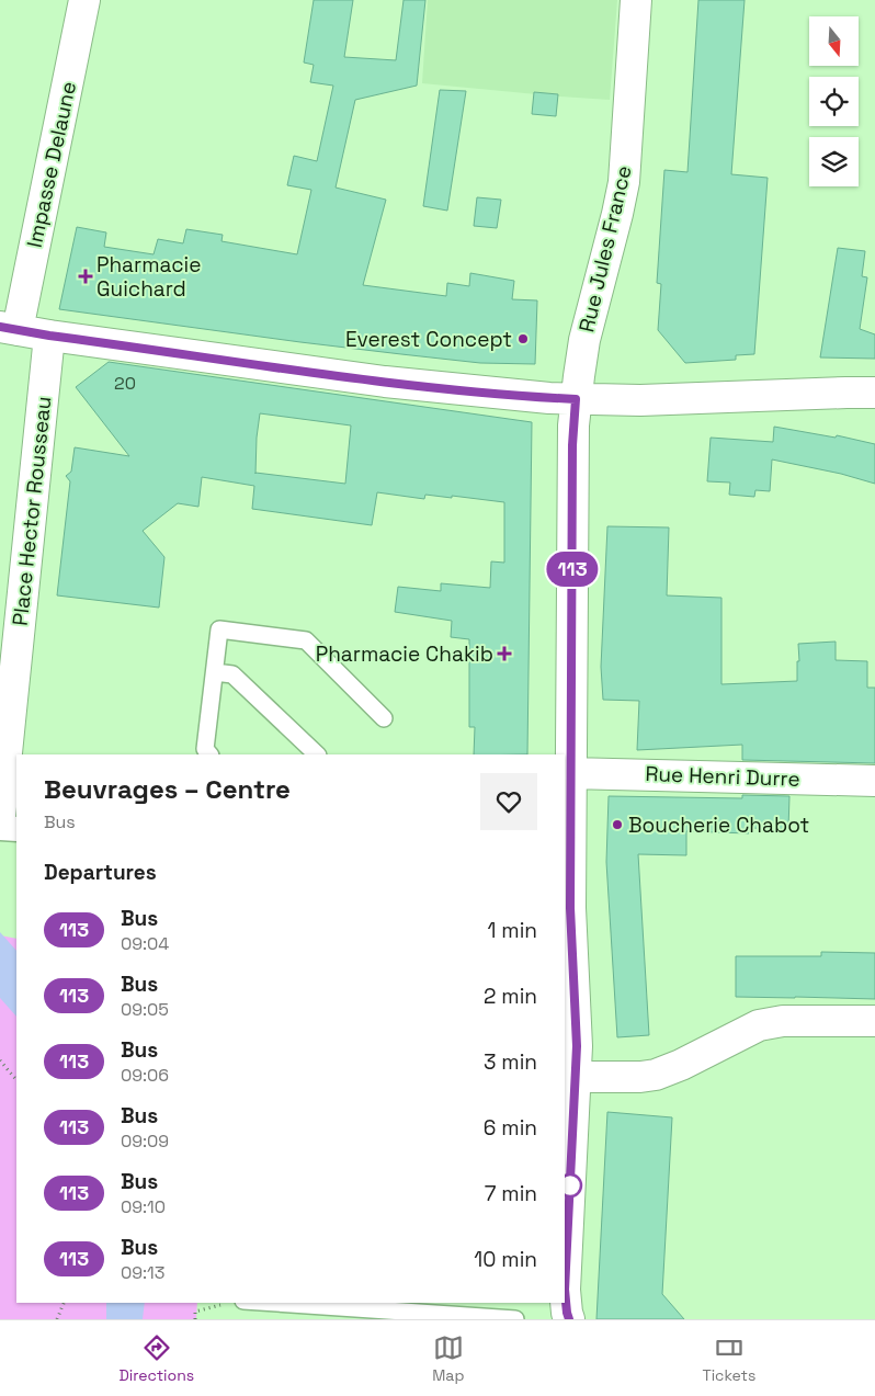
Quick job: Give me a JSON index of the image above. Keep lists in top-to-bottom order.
{
  "streets": {
    "street": [
      "Impasse Delaune",
      "Rue Jules France",
      "Place Hector Rousseau",
      "Rue Henri Durre"
    ]
  },
  "crossings": [
    ["Rue Jules France", "Rue Henri Durre"]
  ],
  "places": {
    "health": ["Pharmacie Guichard", "Pharmacie Chakib"],
    "other": ["Everest Concept", "Boucherie Chabot"]
  },
  "lines": ["bus line 113"],
  "house_numbers": ["20"],
  "north": "bottom",
  "page": {
    "on_map": "113",
    "heading": [
      ["Beuvrages – Centre", "Bus"],
      "Departures"
    ],
    "list": [
      {
        "mark": "113",
        "name": "Bus",
        "note": "09:04",
        "value": "1 min"
      },
      {
        "mark": "113",
        "name": "Bus",
        "note": "09:05",
        "value": "2 min"
      },
      {
        "mark": "113",
        "name": "Bus",
        "note": "09:06",
        "value": "3 min"
      },
      {
        "mark": "113",
        "name": "Bus",
        "note": "09:09",
        "value": "6 min"
      },
      {
        "mark": "113",
        "name": "Bus",
        "note": "09:10",
        "value": "7 min"
      },
      {
        "mark": "113",
        "name": "Bus",
        "note": "09:13",
        "value": "10 min"
      }
    ],
    "tabs": ["Directions", "Map", "Tickets"]
  }
}
